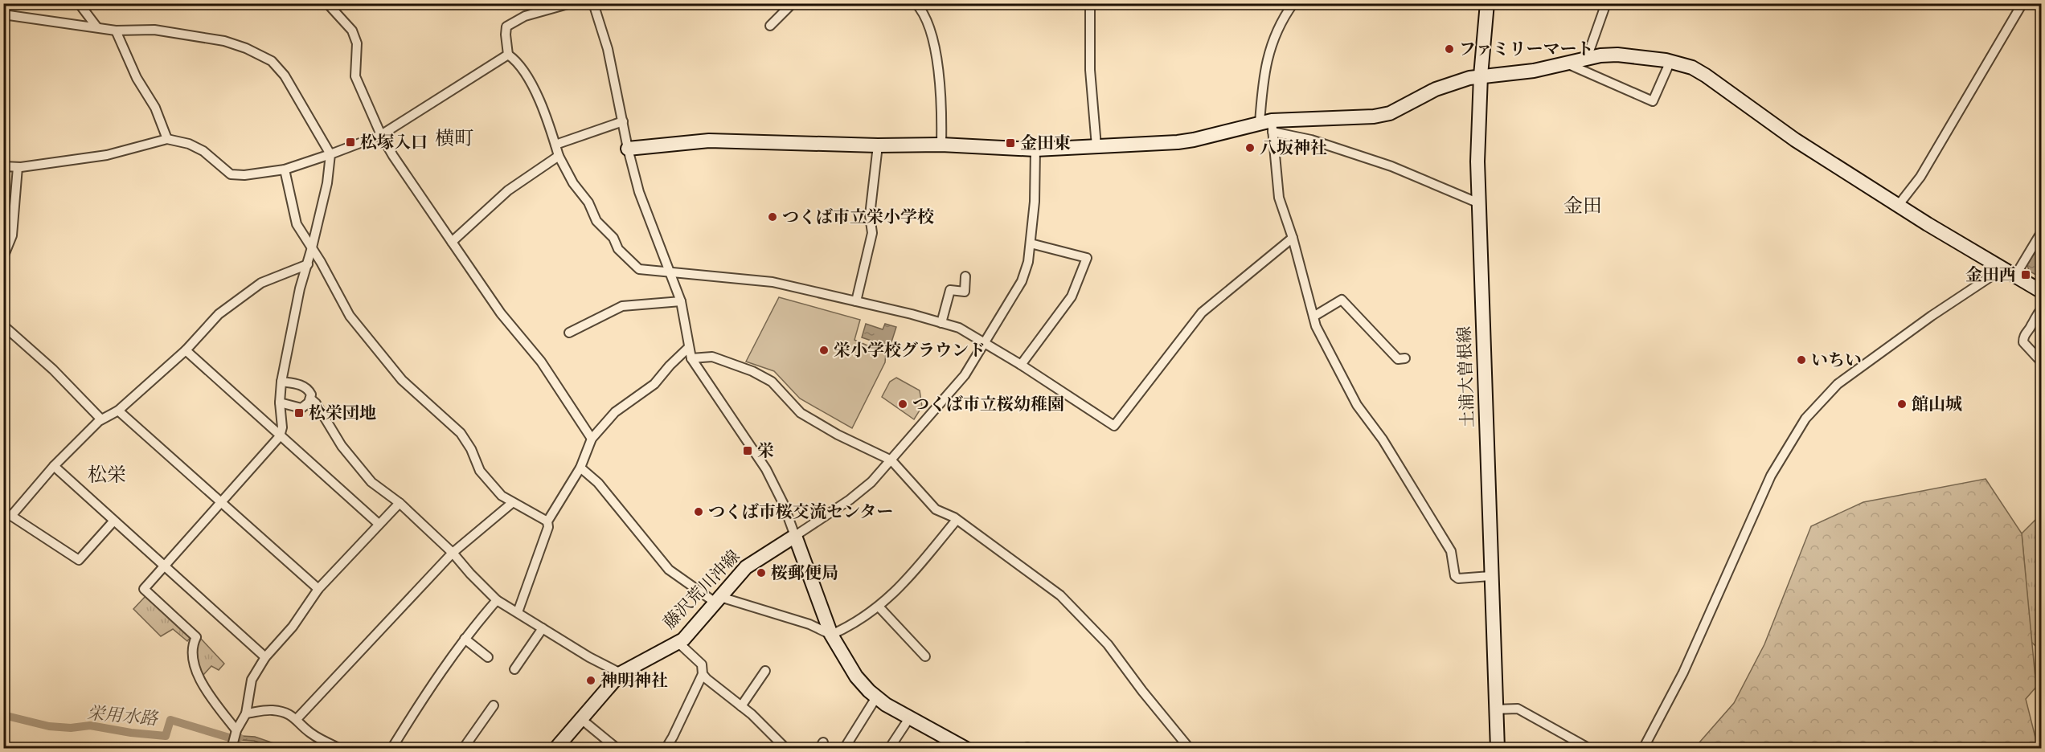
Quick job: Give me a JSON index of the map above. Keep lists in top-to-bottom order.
{
  "streets": {
    "street": ["土浦大曽根線", "藤沢荒川沖線"]
  },
  "districts": ["横町", "金田", "松栄"],
  "water": ["栄用水路"],
  "places": {
    "other": [
      "ファミリーマート",
      "八坂神社",
      "つくば市立栄小学校",
      "栄小学校グラウンド",
      "いちい",
      "つくば市立桜幼稚園",
      "館山城",
      "つくば市桜交流センター",
      "桜郵便局",
      "神明神社"
    ],
    "transit": [
      "松塚入口",
      "金田東",
      "金田西",
      "松栄団地",
      "栄"
    ]
  }
}
